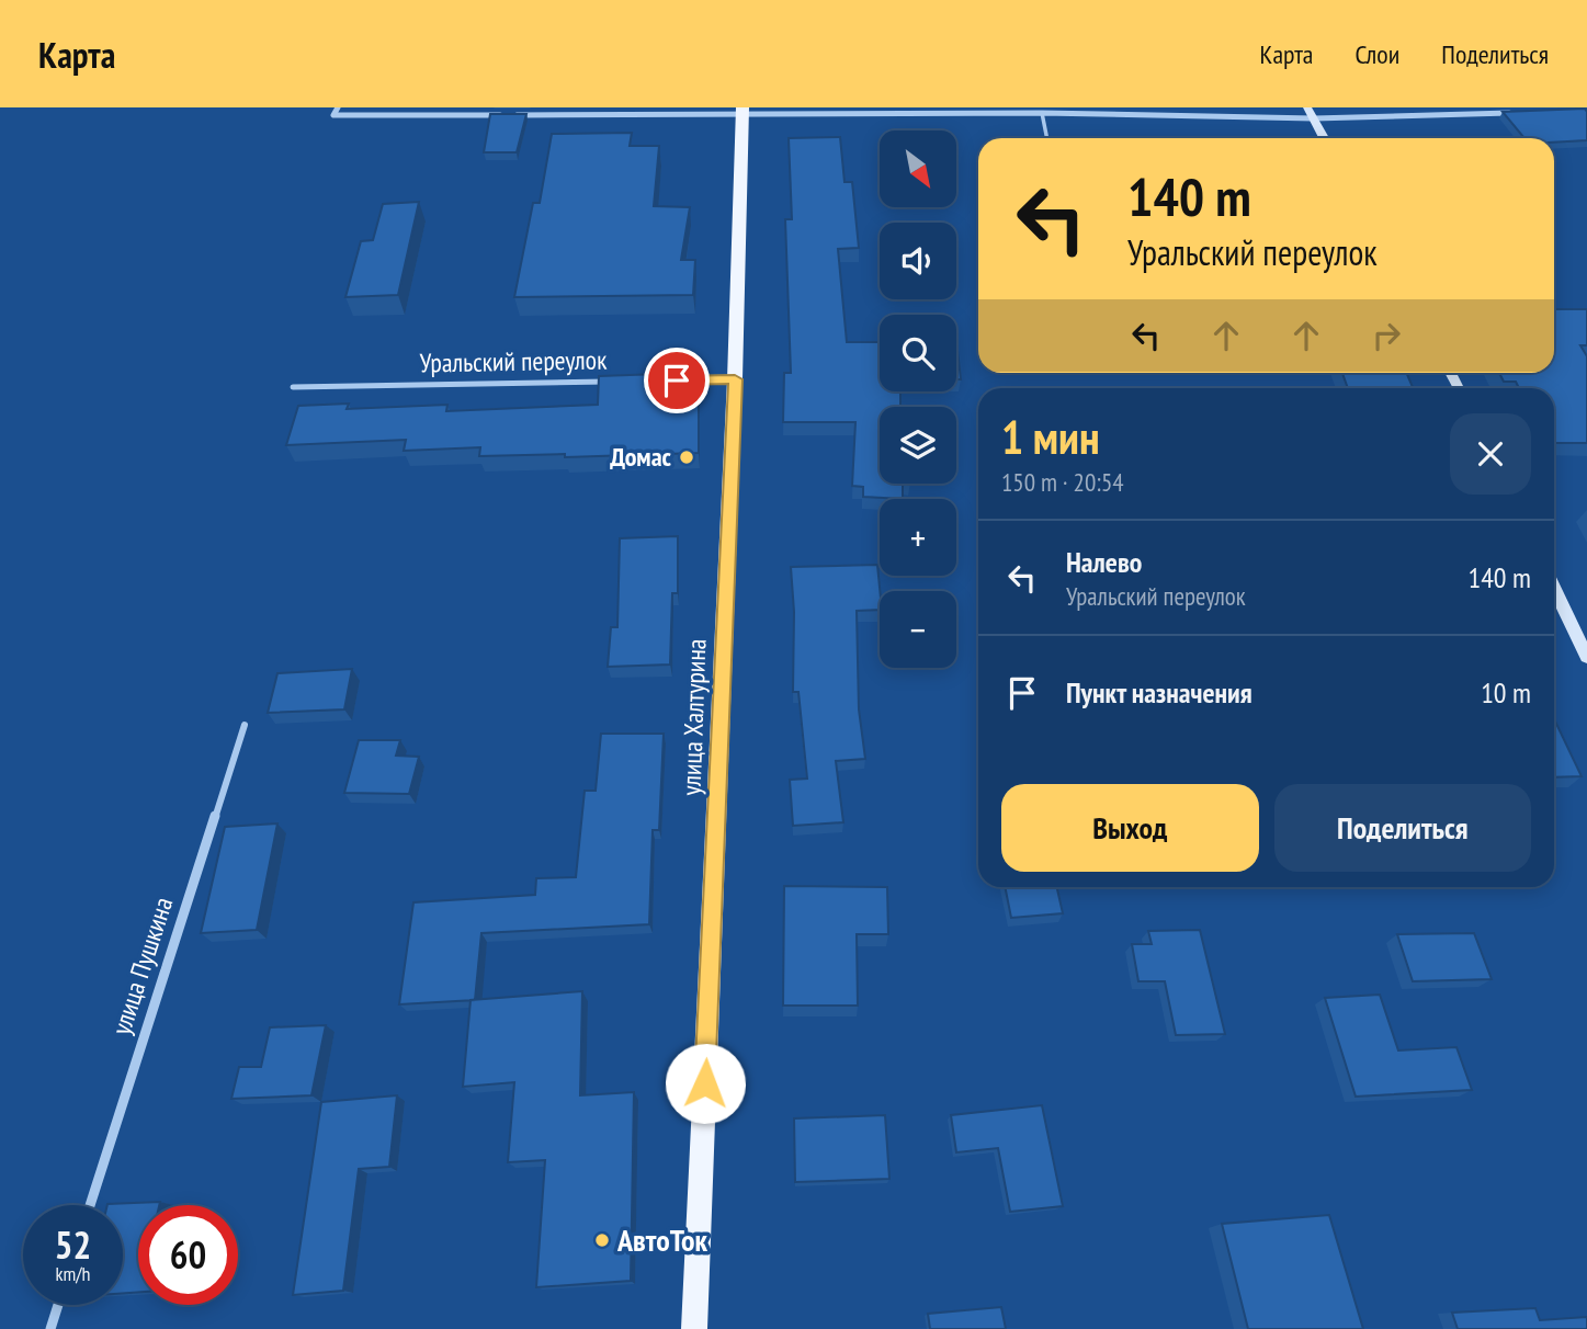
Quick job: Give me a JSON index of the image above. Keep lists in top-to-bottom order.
{
  "streets": {
    "main road": ["улица Халтурина"],
    "street": ["Уральский переулок", "улица Пушкина"]
  },
  "crossings": [
    ["Уральский переулок", "улица Халтурина"]
  ],
  "places": ["Домас", "АвтоТок"],
  "north": "bottom right",
  "page": {
    "header": "Карта",
    "nav": ["Карта", "Слои", "Поделиться"],
    "map_buttons": ["+", "−"],
    "turn": ["140 m", "Уральский переулок"],
    "heading": ["1 мин", "150 m · 20:54"],
    "list": [
      {
        "name": "Налево",
        "note": "Уральский переулок",
        "value": "140 m"
      },
      {
        "name": "Пункт назначения",
        "value": "10 m"
      }
    ],
    "buttons": ["Выход", "Поделиться"],
    "speed": "52 km/h",
    "limit": "60"
  }
}
